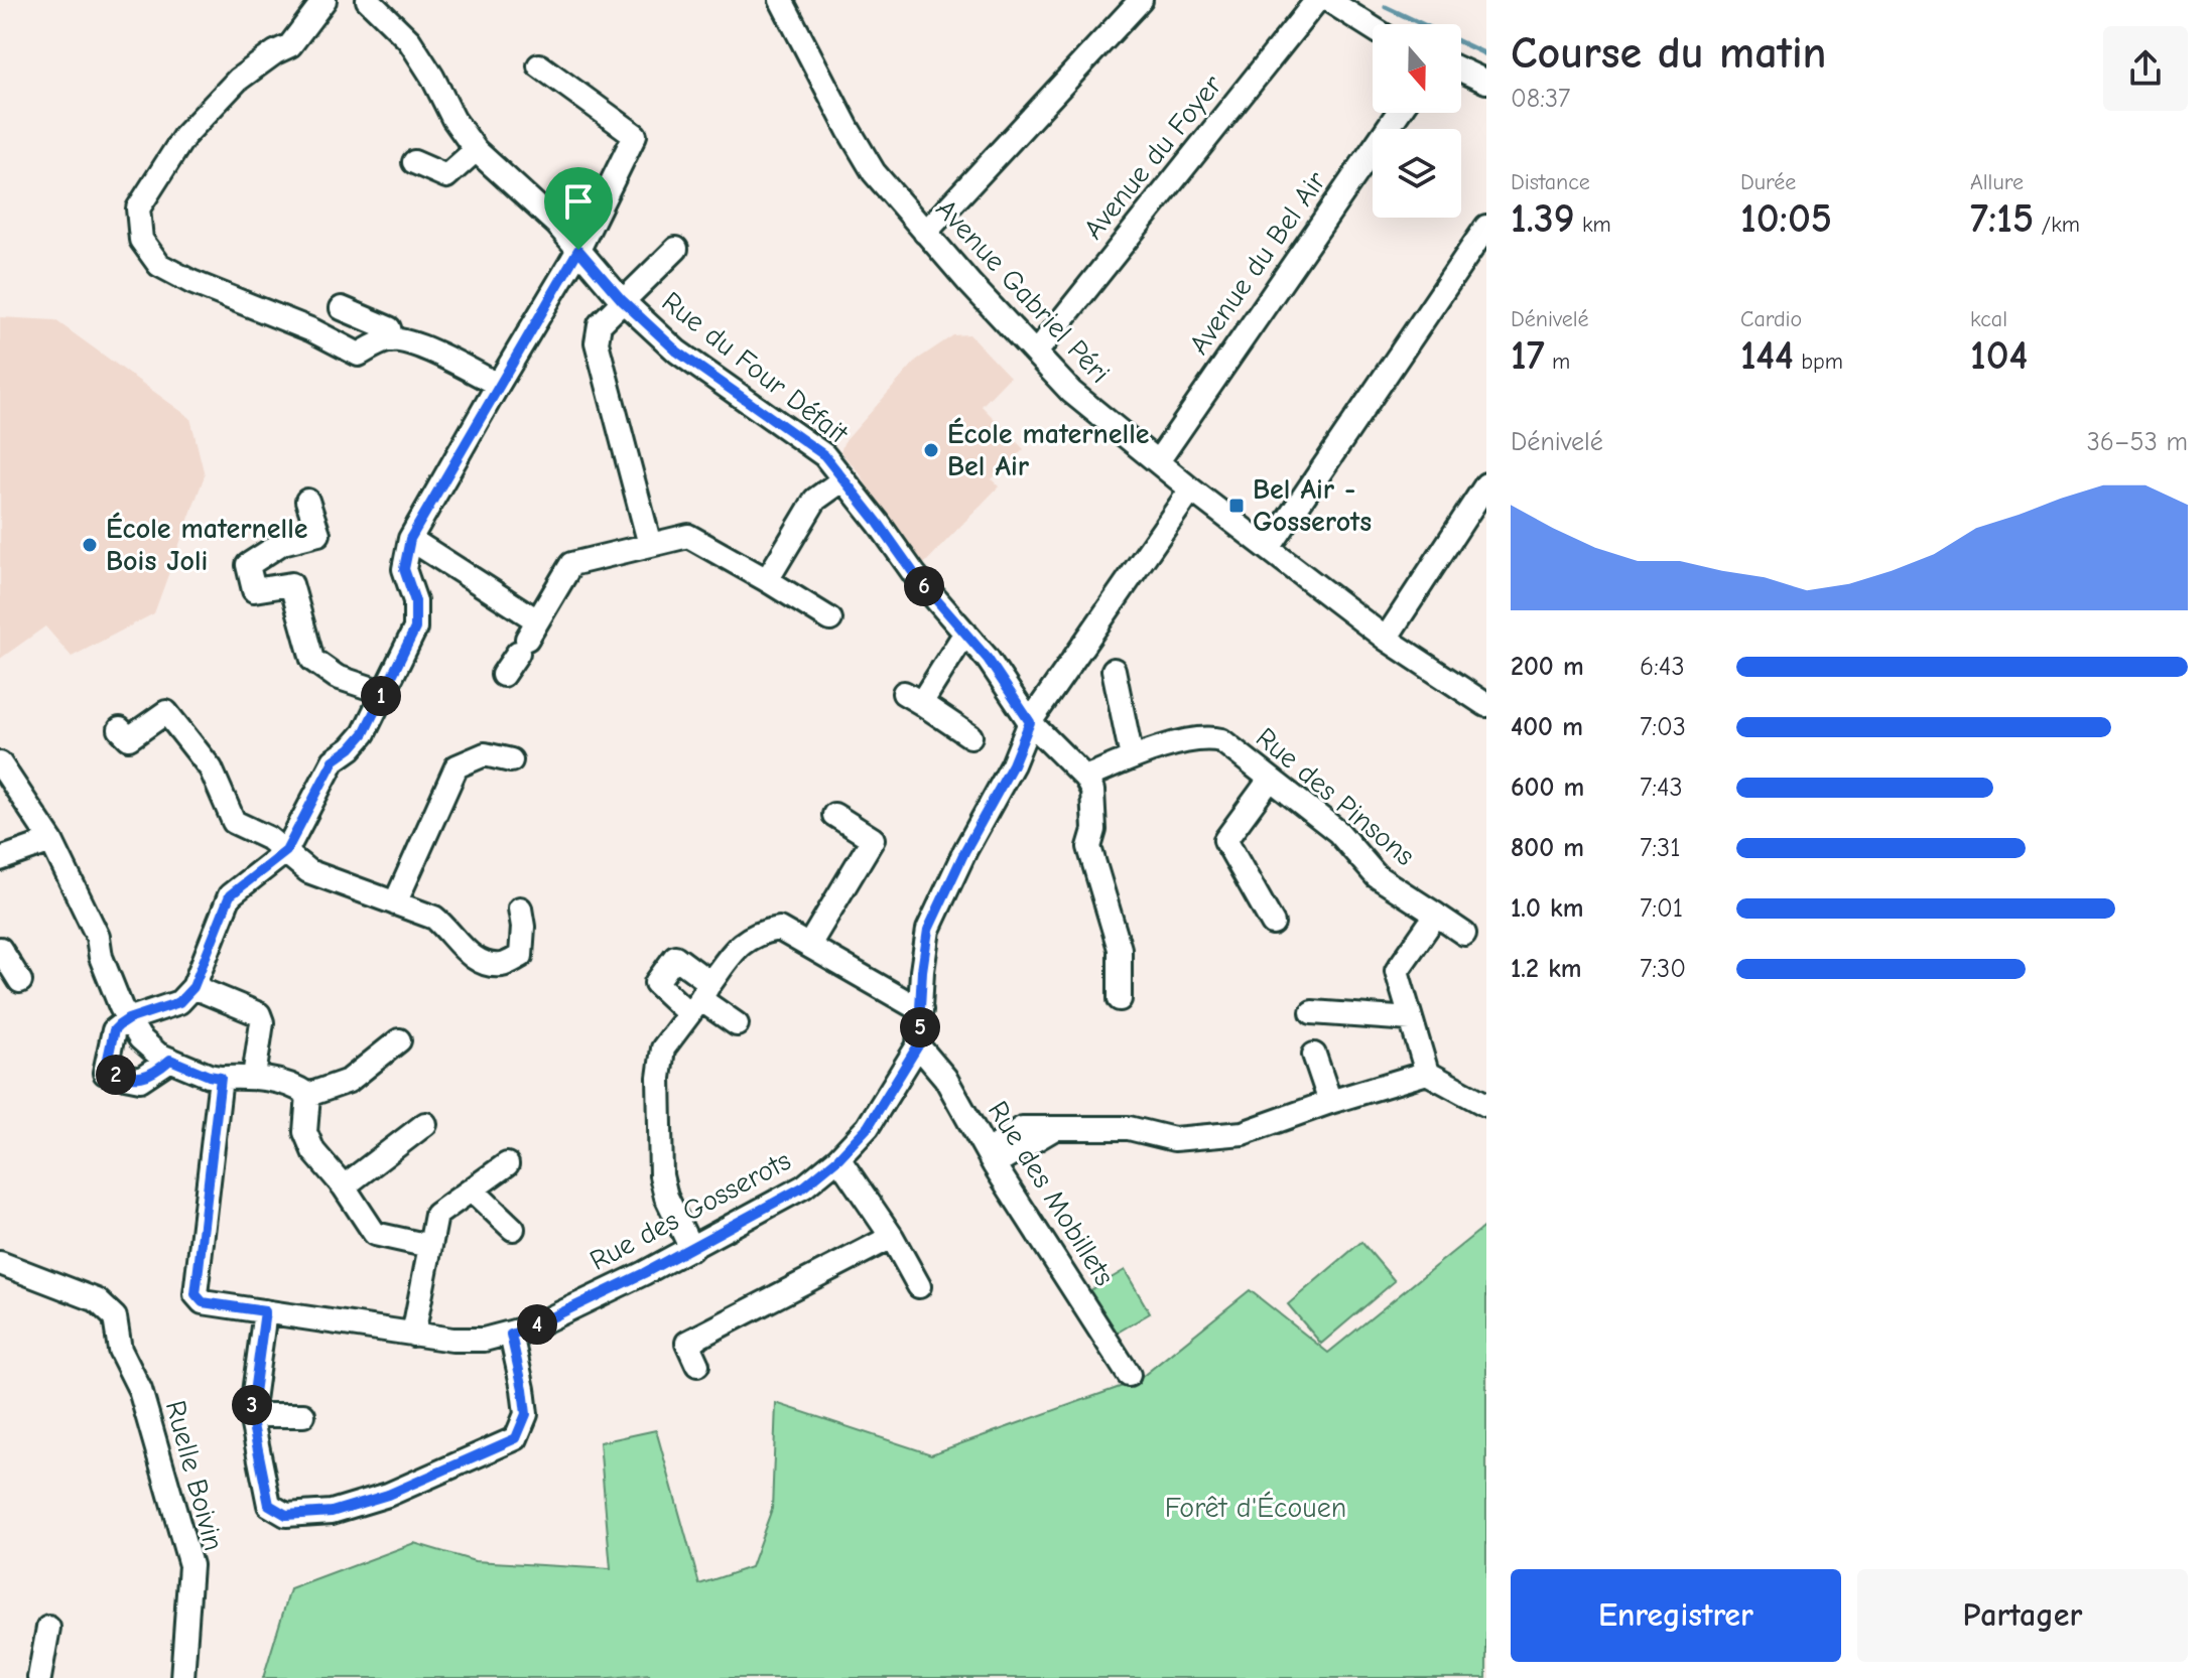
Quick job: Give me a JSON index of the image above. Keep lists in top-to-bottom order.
{
  "streets": {
    "street": [
      "Avenue du Foyer",
      "Avenue du Bel Air",
      "Avenue Gabriel Péri",
      "Rue du Four Défait",
      "Rue des Pinsons",
      "Rue des Mobillets",
      "Rue des Gosserots",
      "Ruelle Boivin"
    ]
  },
  "crossings": [
    ["Avenue du Foyer", "Avenue Gabriel Péri"],
    ["Avenue du Bel Air", "Avenue Gabriel Péri"],
    ["Avenue Gabriel Péri", "Rue des Gosserots"],
    ["Rue du Four Défait", "Rue des Gosserots"],
    ["Rue des Mobillets", "Rue des Gosserots"]
  ],
  "parks": ["Forêt d'Écouen"],
  "places": {
    "other": ["École maternelle Bel Air", "École maternelle Bois Joli"],
    "transit": ["Bel Air - Gosserots"]
  },
  "north": "bottom",
  "page": {
    "heading": ["Course du matin", "08:37"],
    "stats": [
      ["Distance", "1.39 km"],
      ["Durée", "10:05"],
      ["Allure", "7:15 /km"],
      ["Dénivelé", "17 m"],
      ["Cardio", "144 bpm"],
      ["kcal", "104"]
    ],
    "chart": ["Dénivelé", "36–53 m"],
    "pins": [
      "6",
      "1",
      "5",
      "2",
      "4",
      "3"
    ],
    "list": [
      {
        "name": "200 m",
        "note": "6:43"
      },
      {
        "name": "400 m",
        "note": "7:03"
      },
      {
        "name": "600 m",
        "note": "7:43"
      },
      {
        "name": "800 m",
        "note": "7:31"
      },
      {
        "name": "1.0 km",
        "note": "7:01"
      },
      {
        "name": "1.2 km",
        "note": "7:30"
      }
    ],
    "buttons": ["Enregistrer", "Partager"]
  }
}
